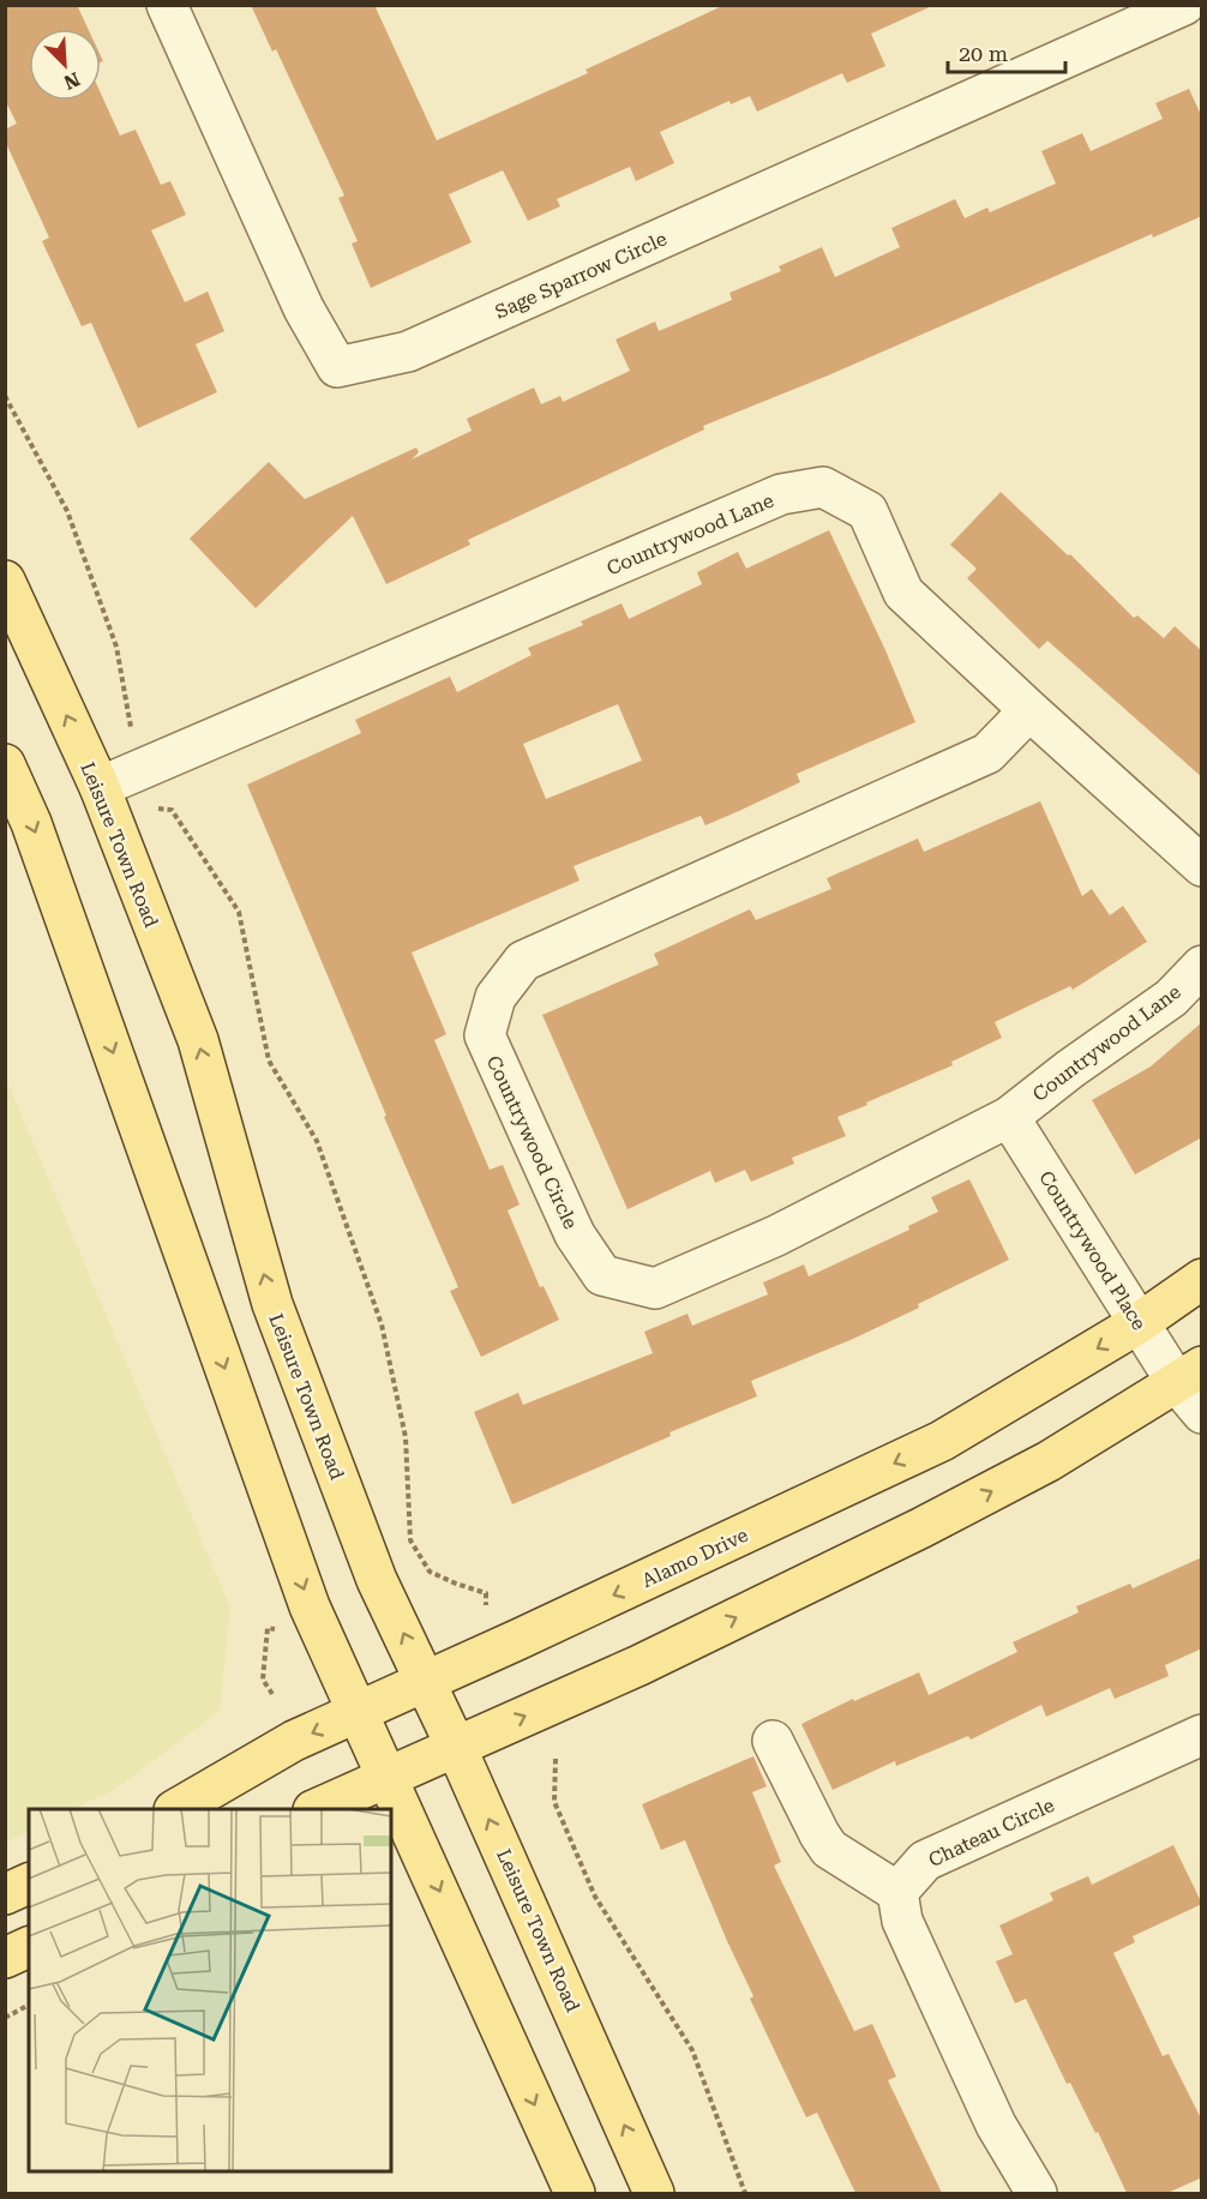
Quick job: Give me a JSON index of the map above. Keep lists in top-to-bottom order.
{
  "streets": {
    "main road": ["Leisure Town Road", "Alamo Drive"],
    "street": [
      "Sage Sparrow Circle",
      "Countrywood Lane",
      "Countrywood Circle",
      "Countrywood Place",
      "Chateau Circle"
    ]
  },
  "crossings": [
    ["Countrywood Lane", "Leisure Town Road"],
    ["Countrywood Lane", "Countrywood Circle"],
    ["Countrywood Lane", "Countrywood Place"],
    ["Leisure Town Road", "Alamo Drive"],
    ["Countrywood Circle", "Countrywood Place"],
    ["Countrywood Place", "Alamo Drive"]
  ],
  "scale_bar": "20 m",
  "north": "bottom right"
}
